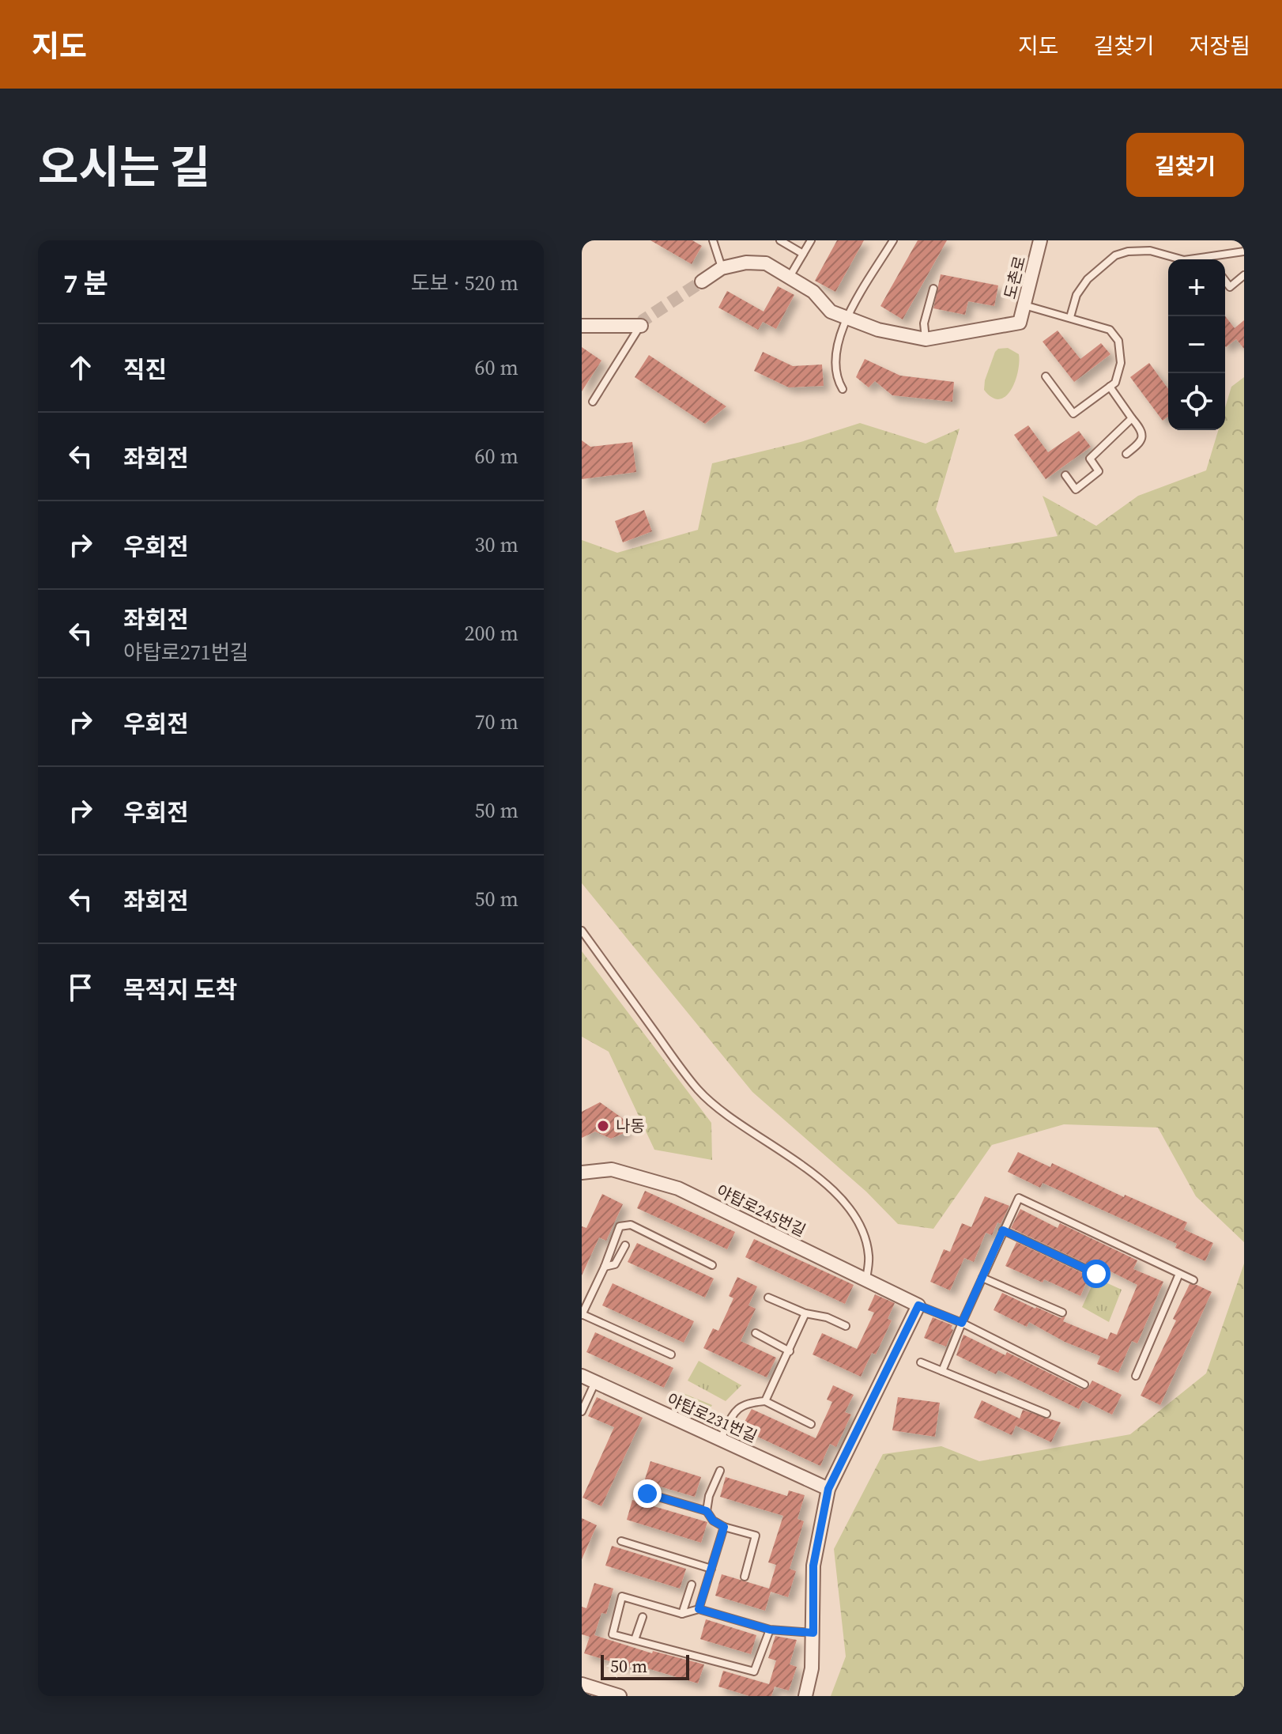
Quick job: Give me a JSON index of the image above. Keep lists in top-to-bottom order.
{
  "streets": {
    "street": ["도촌로", "야탑로245번길", "야탑로231번길"]
  },
  "places": ["나동"],
  "scale_bar": "50 m",
  "page": {
    "header": "지도",
    "nav": ["지도", "길찾기", "저장됨"],
    "title": "오시는 길",
    "buttons": "길찾기",
    "heading": ["7 분", "도보 · 520 m"],
    "map_buttons": ["+", "−"],
    "list": [
      ["직진", "60 m"],
      ["좌회전", "60 m"],
      ["우회전", "30 m"],
      ["좌회전", "야탑로271번길", "200 m"],
      ["우회전", "70 m"],
      ["우회전", "50 m"],
      ["좌회전", "50 m"],
      "목적지 도착"
    ],
    "scale": "50 m"
  }
}
